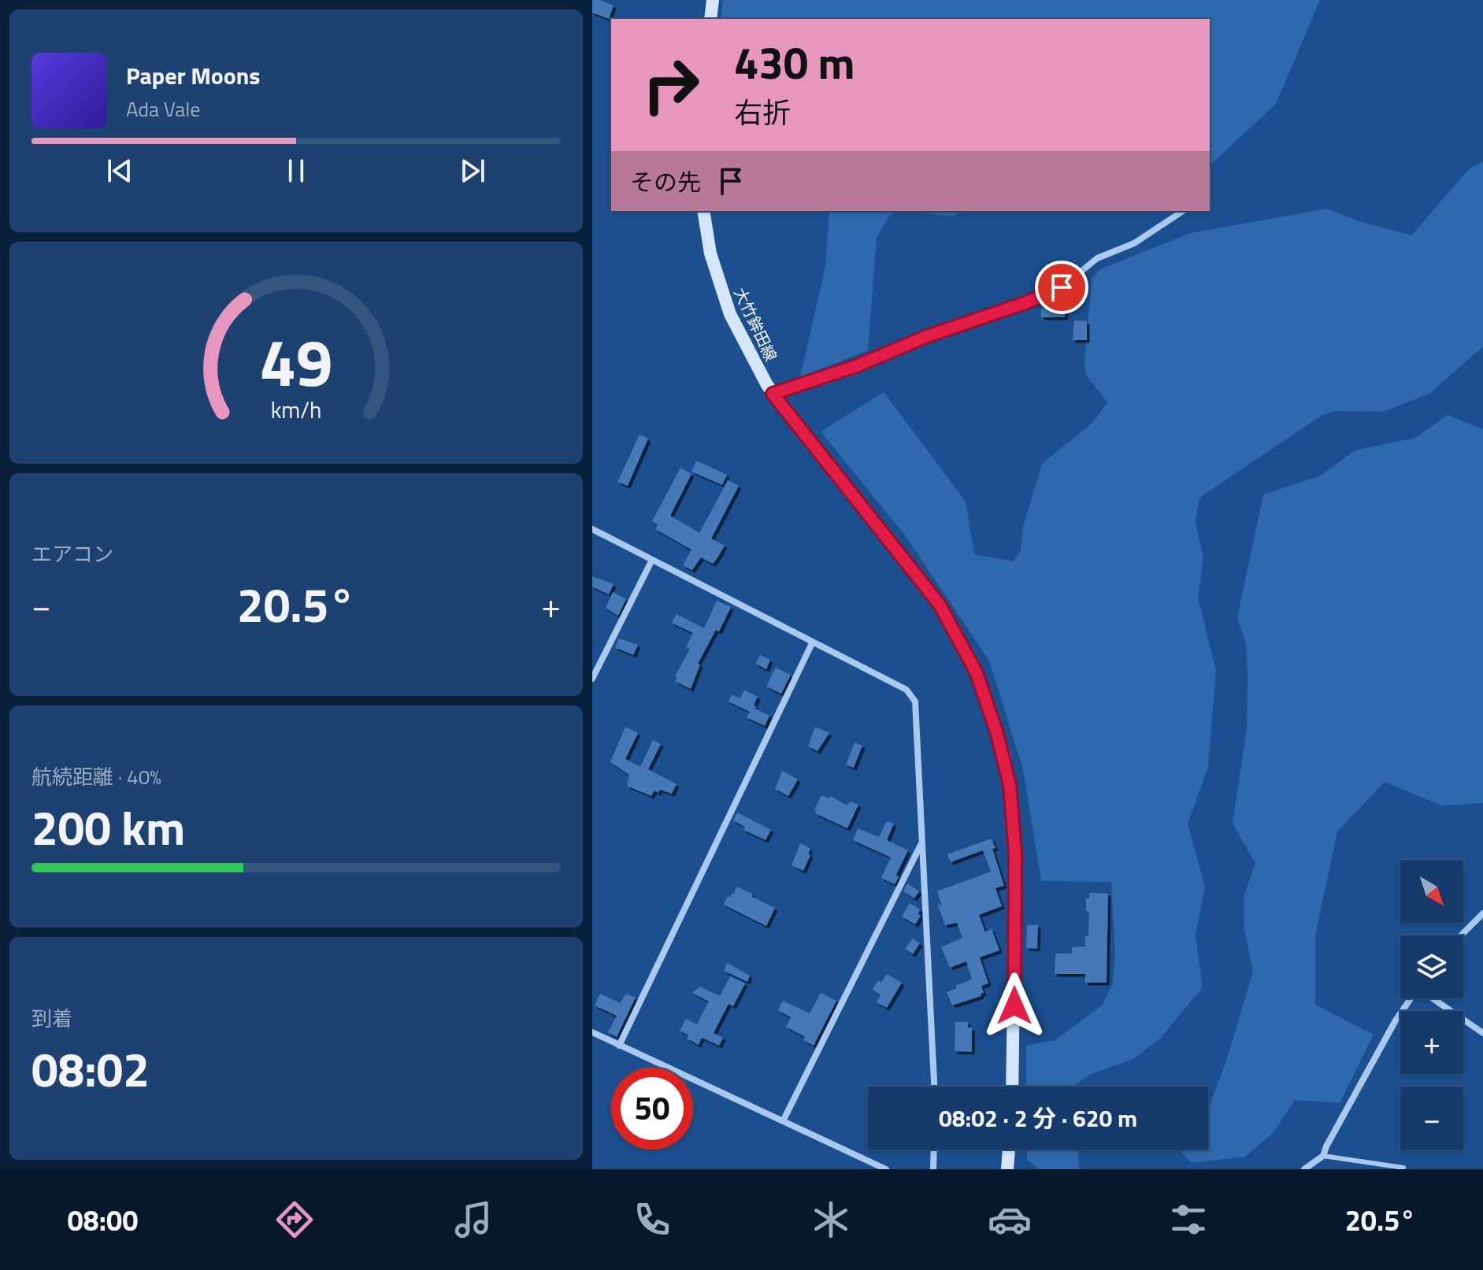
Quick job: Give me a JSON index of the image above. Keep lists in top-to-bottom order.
{
  "streets": {
    "main road": ["大竹鉾田線"]
  },
  "north": "bottom right",
  "page": {
    "turn": ["430 m", "右折"],
    "song": ["Paper Moons", "Ada Vale"],
    "then": "その先",
    "tile": [
      "エアコン",
      ["航続距離 · 40%", "200 km"],
      ["到着", "08:02"]
    ],
    "heat": ["−", "20.5°", "+"],
    "map_buttons": ["+", "−"],
    "limit": "50",
    "trip": "08:02 · 2 分 · 620 m",
    "tabs": ["08:00", "20.5°"],
    "gauge": ["49", "km/h"]
  }
}
